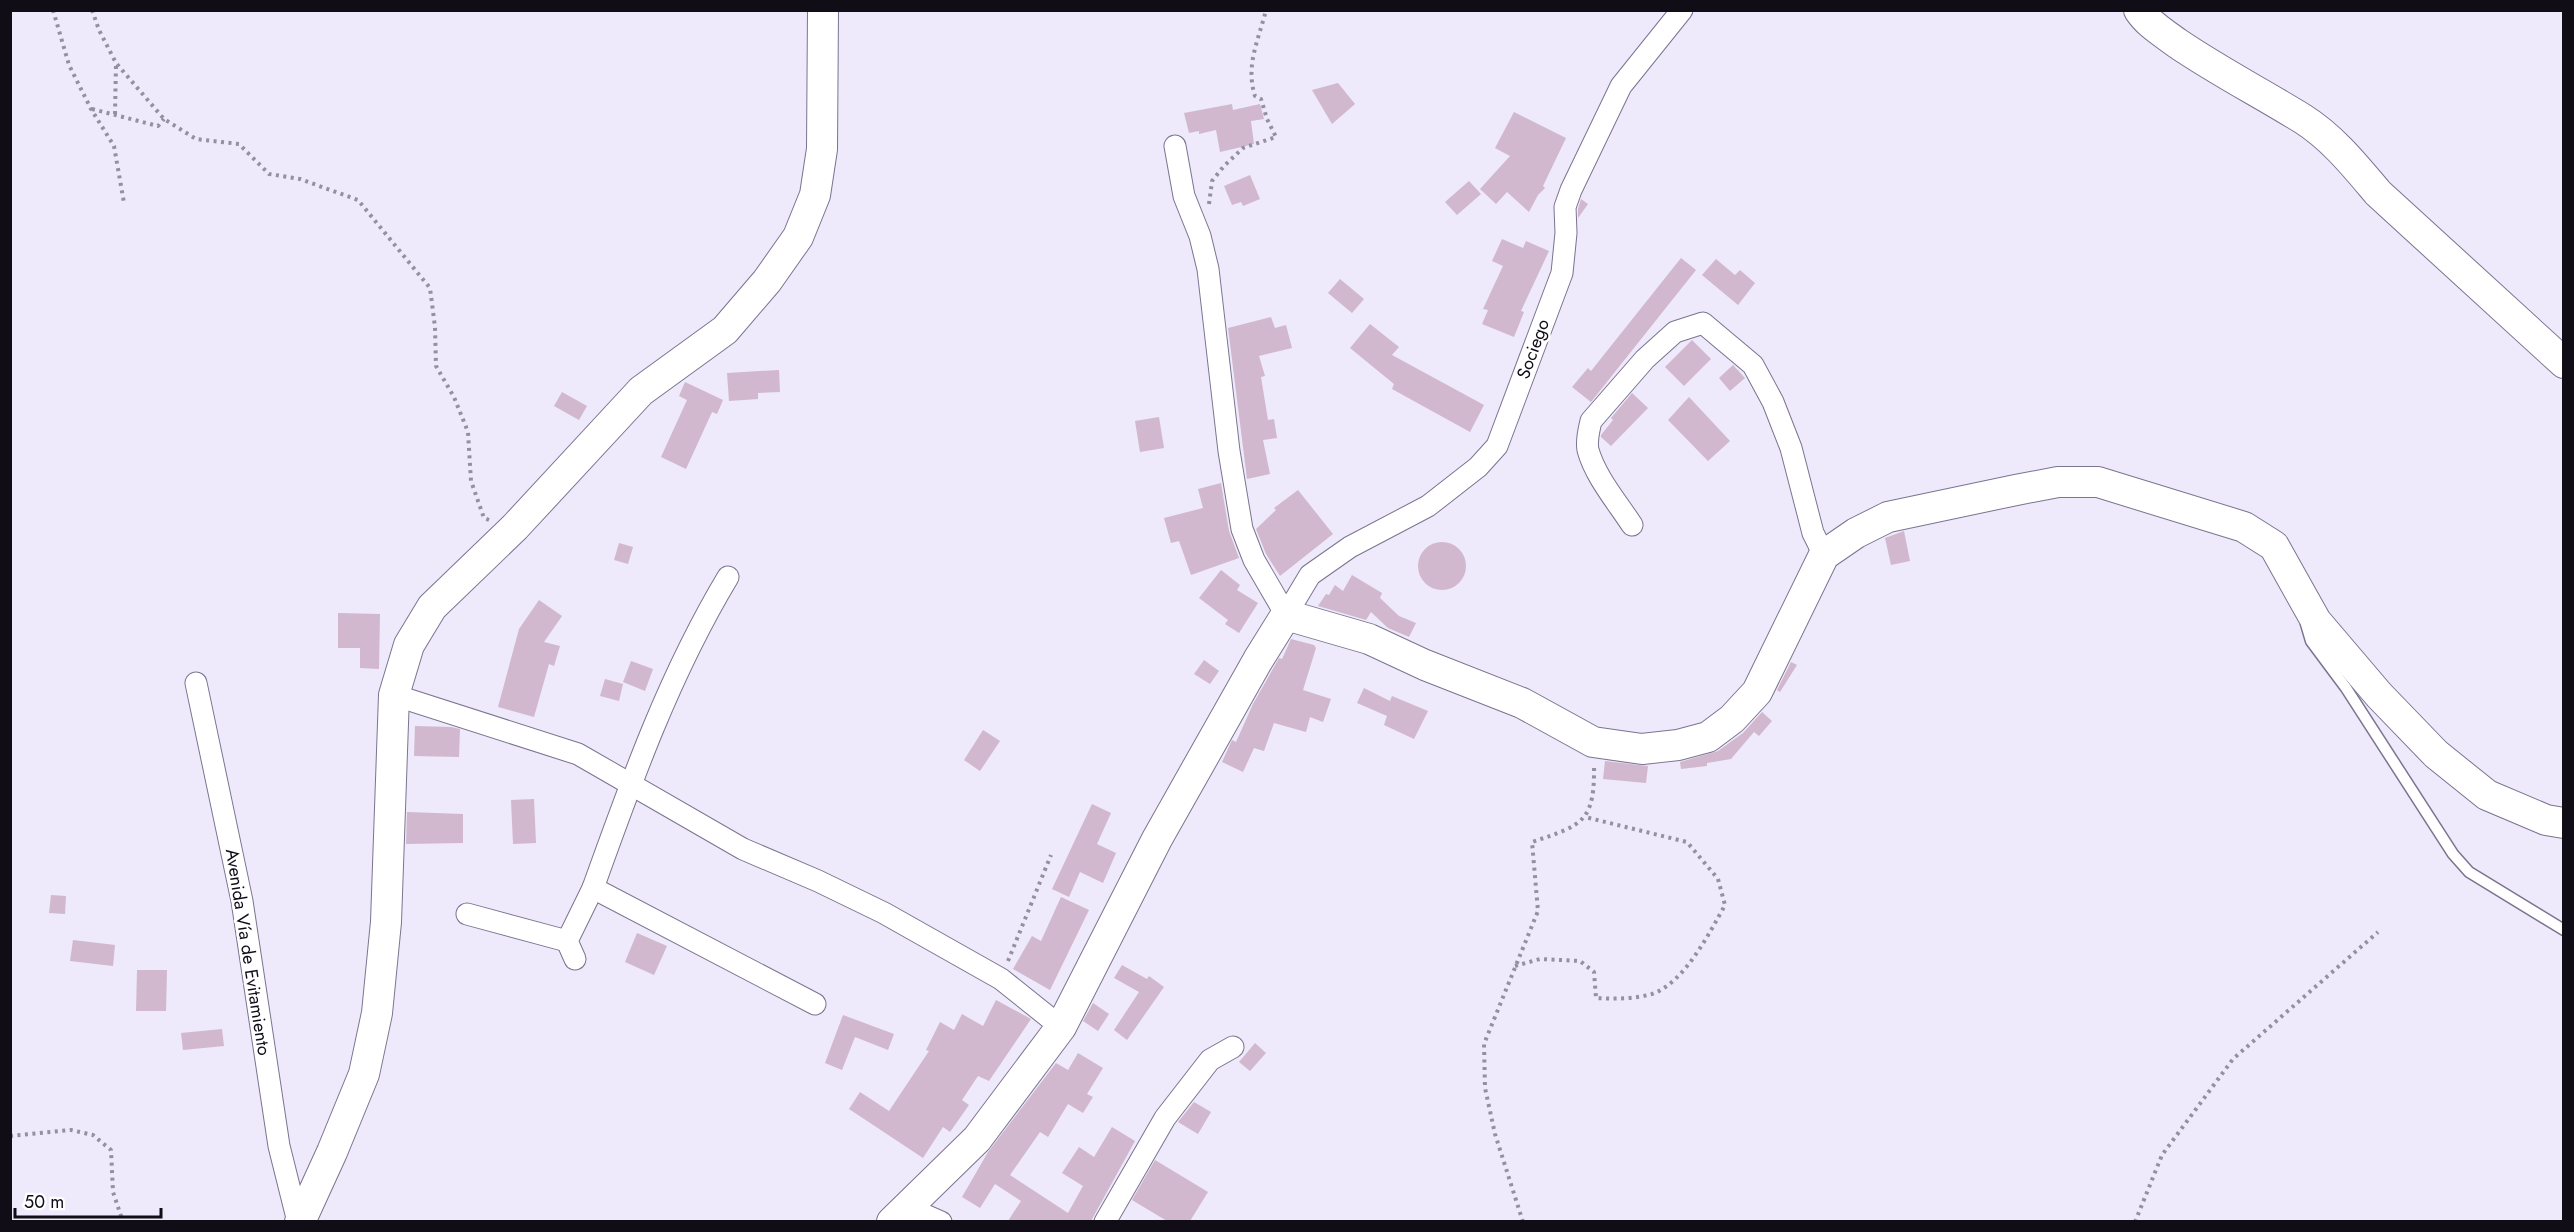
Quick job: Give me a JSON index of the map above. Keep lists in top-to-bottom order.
{
  "streets": {
    "street": ["Sociego", "Avenida Vía de Evitamiento"]
  },
  "scale_bar": "50 m"
}
